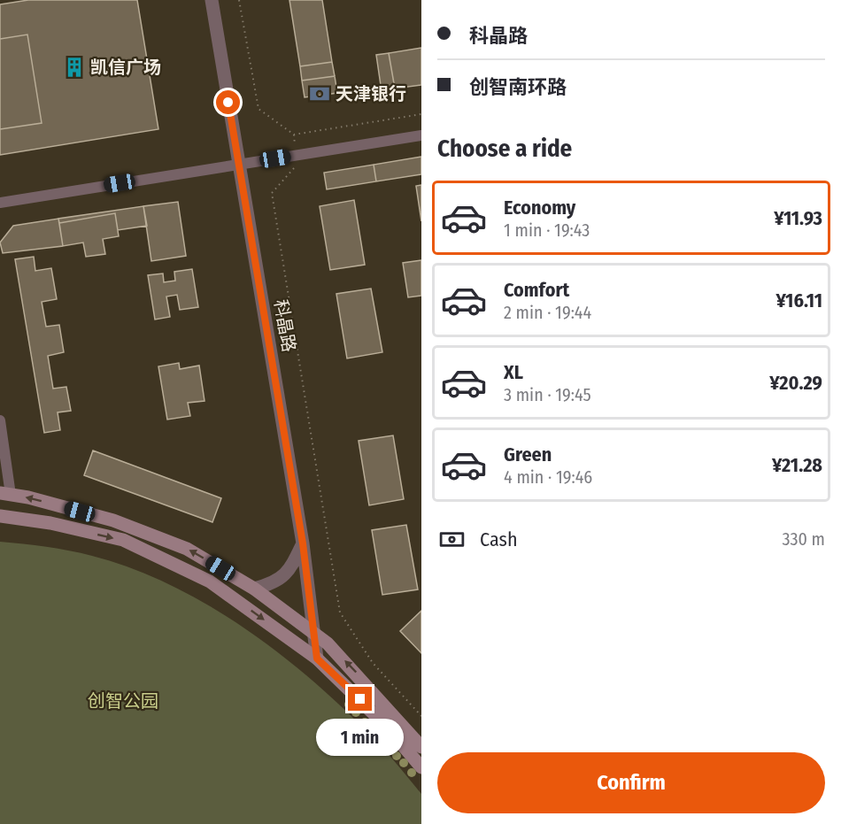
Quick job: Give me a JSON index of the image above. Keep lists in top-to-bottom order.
{
  "streets": {
    "street": ["科晶路"]
  },
  "parks": ["创智公园"],
  "places": {
    "building": ["凯信广场"],
    "bank": ["天津银行"]
  },
  "page": {
    "banner": ["科晶路", "创智南环路"],
    "heading": "Choose a ride",
    "list": [
      {
        "name": "Economy",
        "note": "1 min · 19:43",
        "value": "¥11.93"
      },
      {
        "name": "Comfort",
        "note": "2 min · 19:44",
        "value": "¥16.11"
      },
      {
        "name": "XL",
        "note": "3 min · 19:45",
        "value": "¥20.29"
      },
      {
        "name": "Green",
        "note": "4 min · 19:46",
        "value": "¥21.28"
      }
    ],
    "pay": ["Cash", "330 m"],
    "bubble": "1 min",
    "buttons": "Confirm"
  }
}
